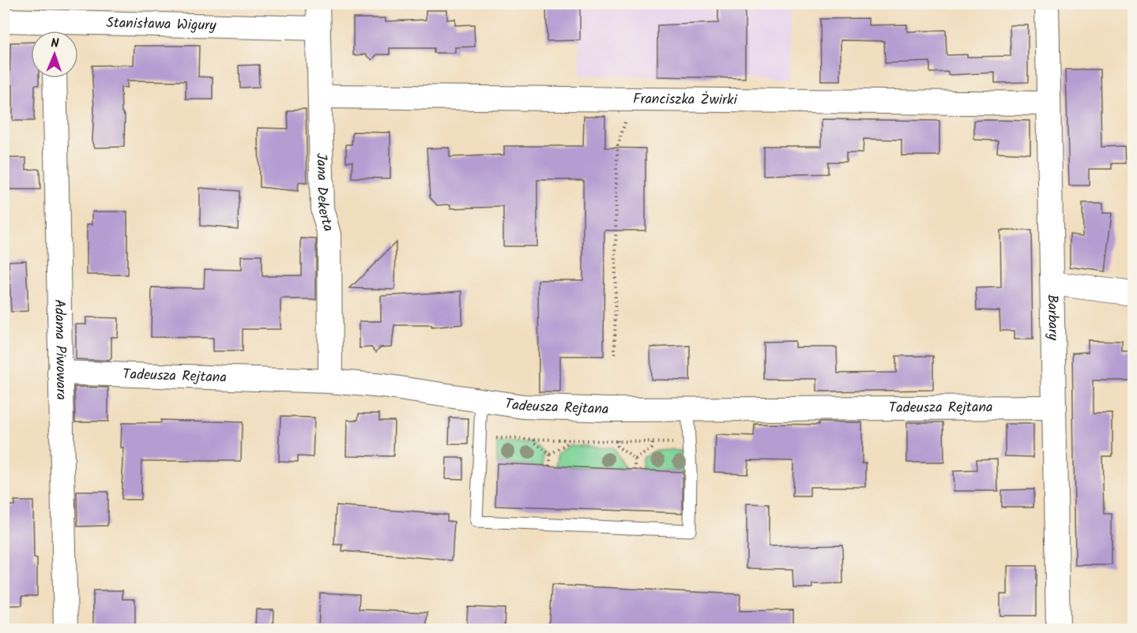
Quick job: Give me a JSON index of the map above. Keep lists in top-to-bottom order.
{
  "streets": {
    "street": [
      "Stanisława Wigury",
      "Franciszka Żwirki",
      "Jana Dekerta",
      "Barbary",
      "Adama Piwowara",
      "Tadeusza Rejtana"
    ]
  },
  "crossings": [
    ["Stanisława Wigury", "Jana Dekerta"],
    ["Franciszka Żwirki", "Jana Dekerta"],
    ["Franciszka Żwirki", "Barbary"],
    ["Jana Dekerta", "Tadeusza Rejtana"],
    ["Barbary", "Tadeusza Rejtana"],
    ["Adama Piwowara", "Tadeusza Rejtana"]
  ],
  "north": "top"
}
